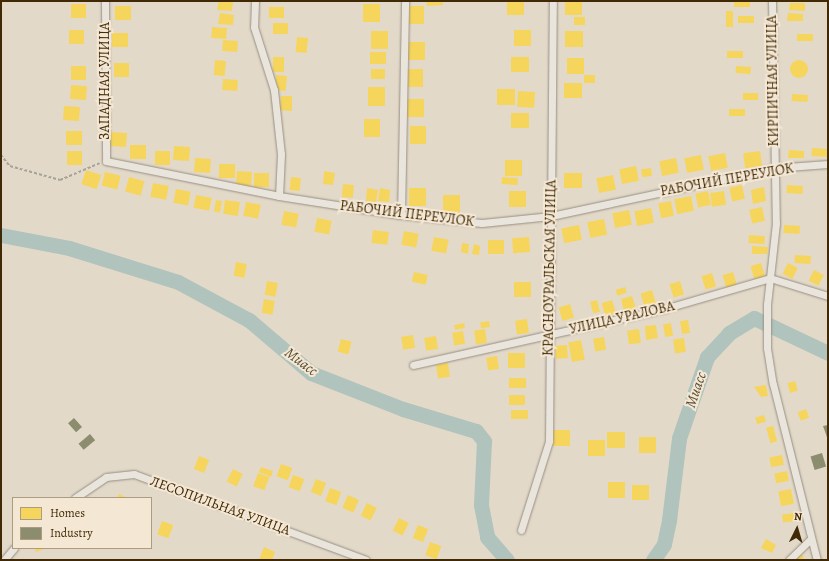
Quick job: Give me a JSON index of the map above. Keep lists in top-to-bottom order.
{
  "streets": {
    "street": [
      "ЗАПАДНАЯ УЛИЦА",
      "КИРПИЧНАЯ УЛИЦА",
      "РАБОЧИЙ ПЕРЕУЛОК",
      "КРАСНОУРАЛЬСКАЯ УЛИЦА",
      "УЛИЦА УРАЛОВА",
      "ЛЕСОПИЛЬНАЯ УЛИЦА"
    ]
  },
  "crossings": [
    ["ЗАПАДНАЯ УЛИЦА", "РАБОЧИЙ ПЕРЕУЛОК"],
    ["КИРПИЧНАЯ УЛИЦА", "РАБОЧИЙ ПЕРЕУЛОК"],
    ["КИРПИЧНАЯ УЛИЦА", "УЛИЦА УРАЛОВА"],
    ["РАБОЧИЙ ПЕРЕУЛОК", "КРАСНОУРАЛЬСКАЯ УЛИЦА"],
    ["КРАСНОУРАЛЬСКАЯ УЛИЦА", "УЛИЦА УРАЛОВА"]
  ],
  "water": ["Миасс"],
  "legend": ["Homes", "Industry"],
  "north": "top"
}
